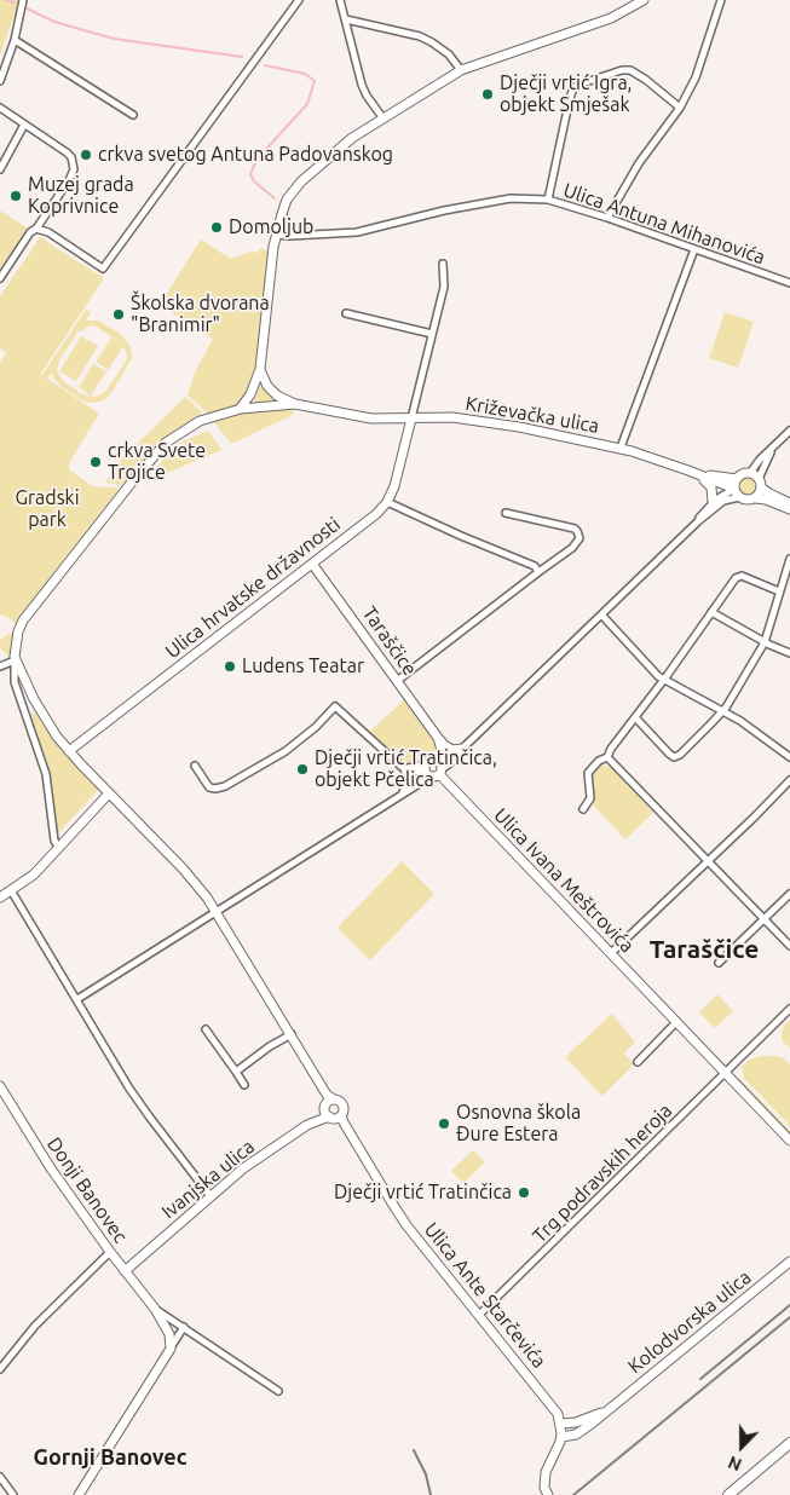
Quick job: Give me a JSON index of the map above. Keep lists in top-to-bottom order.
{
  "streets": {
    "main road": [
      "Križevačka ulica",
      "Ulica hrvatske državnosti",
      "Taraščice",
      "Ulica Ivana Meštrovića",
      "Ivanjska ulica",
      "Donji Banovec",
      "Ulica Ante Starčevića",
      "Kolodvorska ulica"
    ],
    "street": ["Ulica Antuna Mihanovića", "Trg podravskih heroja"]
  },
  "crossings": [
    ["Križevačka ulica", "Ulica hrvatske državnosti"],
    ["Ulica hrvatske državnosti", "Taraščice"],
    ["Ulica Ivana Meštrovića", "Trg podravskih heroja"],
    ["Trg podravskih heroja", "Ulica Ante Starčevića"],
    ["Ivanjska ulica", "Donji Banovec"],
    ["Ivanjska ulica", "Ulica Ante Starčevića"],
    ["Ulica Ante Starčevića", "Kolodvorska ulica"]
  ],
  "districts": ["Taraščice", "Gornji Banovec"],
  "parks": ["Gradski park"],
  "places": [
    "Dječji vrtić Igra, objekt Smješak",
    "crkva svetog Antuna Padovanskog",
    "Muzej grada Koprivnice",
    "Domoljub",
    "Školska dvorana \"Branimir\"",
    "crkva Svete Trojice",
    "Ludens Teatar",
    "Dječji vrtić Tratinčica, objekt Pčelica",
    "Osnovna škola Đure Estera",
    "Dječji vrtić Tratinčica"
  ],
  "north": "bottom"
}
